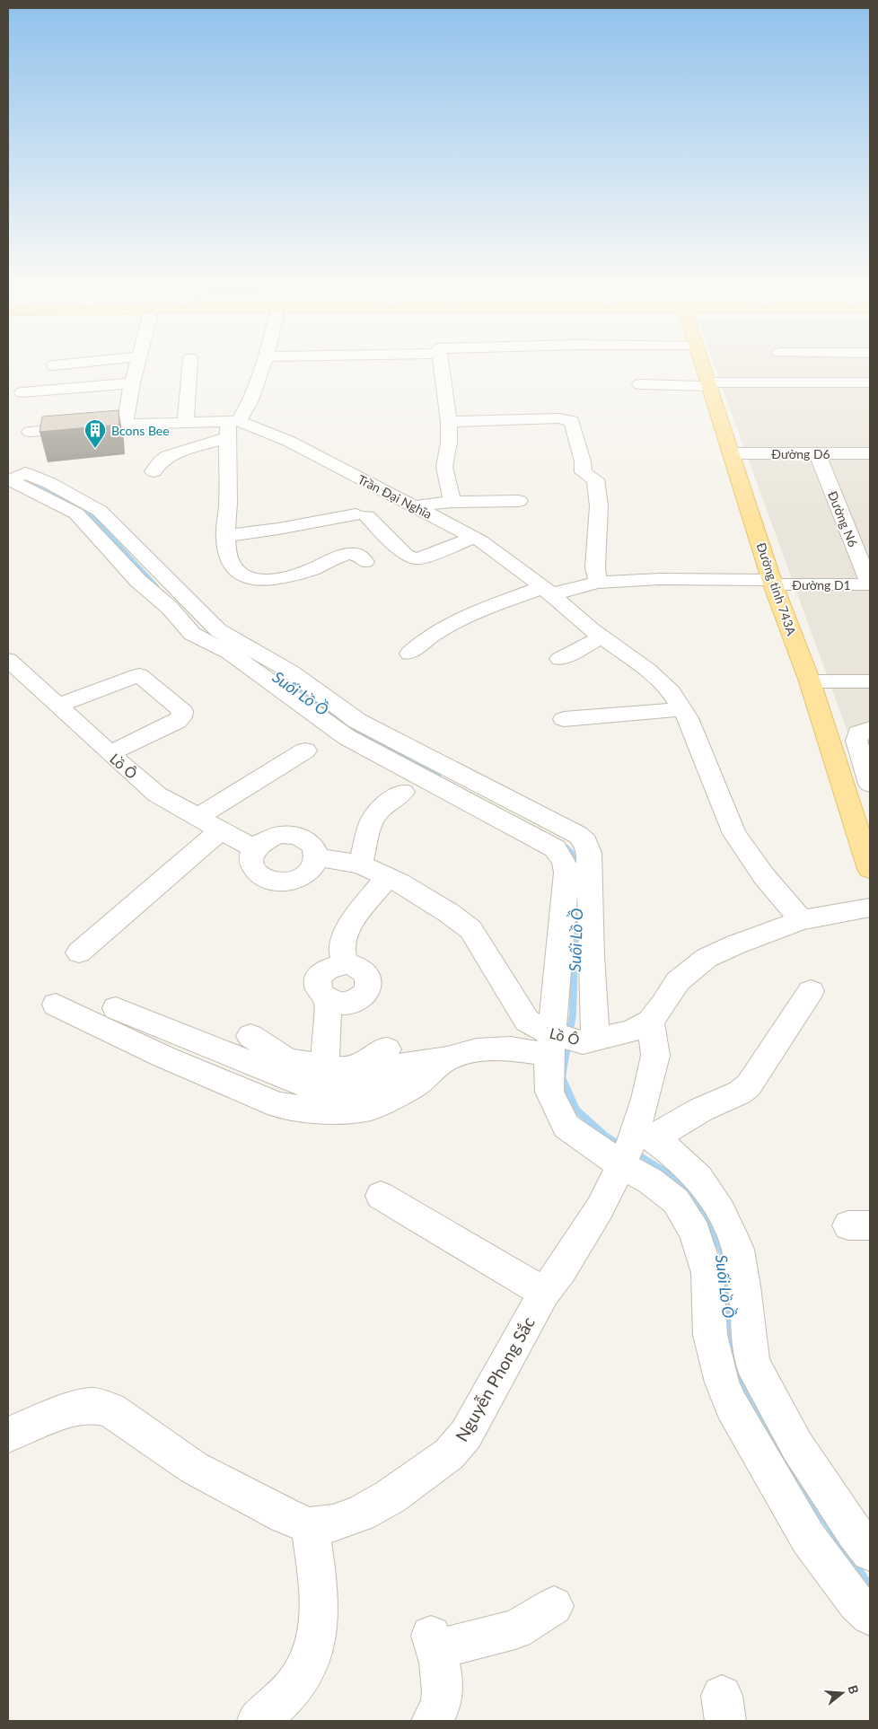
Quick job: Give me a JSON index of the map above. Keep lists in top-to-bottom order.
{
  "streets": {
    "main road": ["Đường tỉnh 743A"],
    "street": [
      "Đường D6",
      "Trần Đại Nghĩa",
      "Đường N6",
      "Đường D1",
      "Lồ Ô",
      "Nguyễn Phong Sắc"
    ]
  },
  "crossings": [
    ["Đường D6", "Đường N6"],
    ["Đường D6", "Đường tỉnh 743A"],
    ["Trần Đại Nghĩa", "Lồ Ô"],
    ["Đường N6", "Đường D1"],
    ["Đường D1", "Đường tỉnh 743A"],
    ["Lồ Ô", "Nguyễn Phong Sắc"]
  ],
  "water": ["Suối Lồ Ồ"],
  "places": {
    "building": ["Bcons Bee"]
  },
  "north": "right"
}
